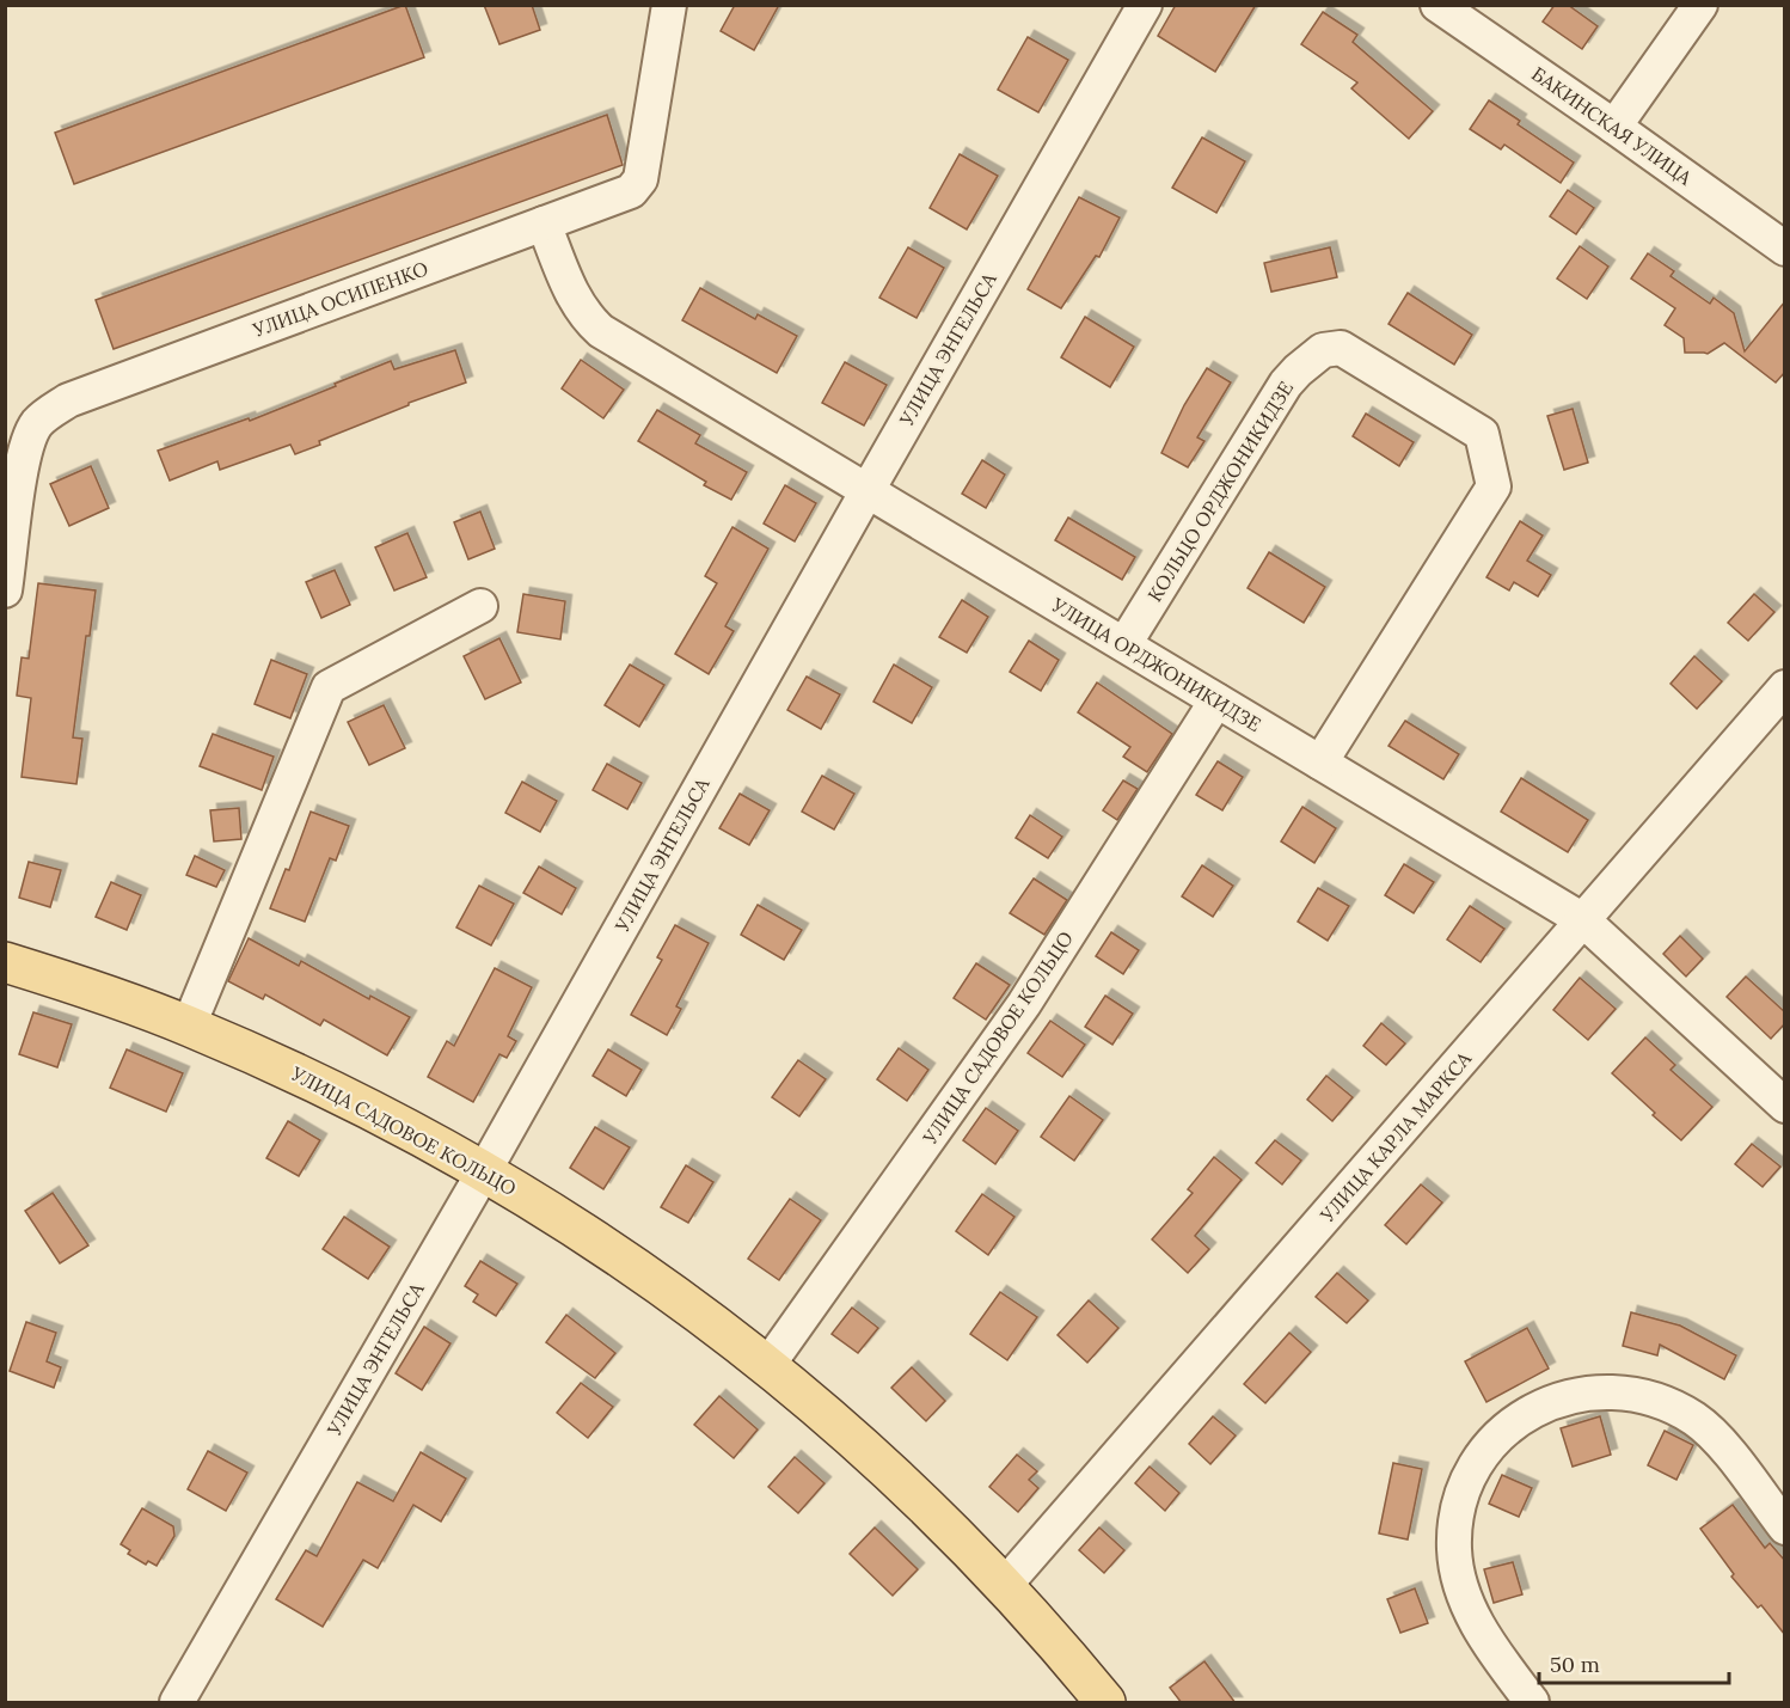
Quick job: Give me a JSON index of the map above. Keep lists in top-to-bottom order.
{
  "streets": {
    "main road": ["УЛИЦА САДОВОЕ КОЛЬЦО"],
    "street": [
      "БАКИНСКАЯ УЛИЦА",
      "УЛИЦА ОСИПЕНКО",
      "УЛИЦА ЭНГЕЛЬСА",
      "КОЛЬЦО ОРДЖОНИКИДЗЕ",
      "УЛИЦА ОРДЖОНИКИДЗЕ",
      "УЛИЦА КАРЛА МАРКСА"
    ]
  },
  "crossings": [
    ["УЛИЦА ОСИПЕНКО", "УЛИЦА ОРДЖОНИКИДЗЕ"],
    ["УЛИЦА ЭНГЕЛЬСА", "УЛИЦА ОРДЖОНИКИДЗЕ"],
    ["УЛИЦА ЭНГЕЛЬСА", "УЛИЦА САДОВОЕ КОЛЬЦО"],
    ["КОЛЬЦО ОРДЖОНИКИДЗЕ", "УЛИЦА ОРДЖОНИКИДЗЕ"],
    ["УЛИЦА ОРДЖОНИКИДЗЕ", "УЛИЦА САДОВОЕ КОЛЬЦО"],
    ["УЛИЦА ОРДЖОНИКИДЗЕ", "УЛИЦА КАРЛА МАРКСА"],
    ["УЛИЦА САДОВОЕ КОЛЬЦО", "УЛИЦА КАРЛА МАРКСА"]
  ],
  "scale_bar": "50 m"
}
